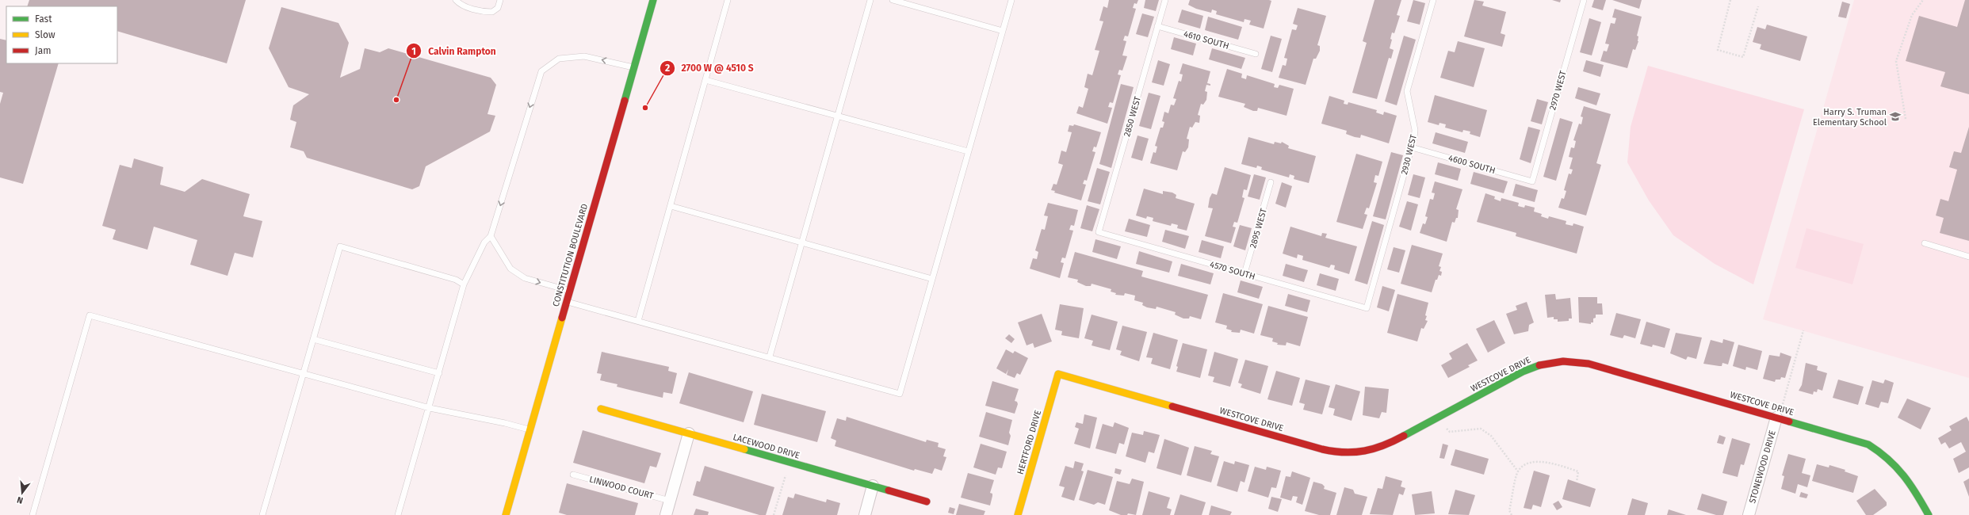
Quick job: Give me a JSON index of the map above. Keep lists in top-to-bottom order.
{
  "streets": {
    "street": [
      "CONSTITUTION BOULEVARD",
      "WESTCOVE DRIVE",
      "HERTFORD DRIVE",
      "LACEWOOD DRIVE",
      "STONEWOOD DRIVE"
    ],
    "lane": [
      "4610 SOUTH",
      "2970 WEST",
      "2850 WEST",
      "2930 WEST",
      "4600 SOUTH",
      "2895 WEST",
      "4570 SOUTH",
      "LINWOOD COURT"
    ]
  },
  "crossings": [
    ["4610 SOUTH", "2850 WEST"],
    ["2970 WEST", "4600 SOUTH"],
    ["2850 WEST", "4570 SOUTH"],
    ["2930 WEST", "4600 SOUTH"],
    ["2930 WEST", "4570 SOUTH"],
    ["2895 WEST", "4570 SOUTH"],
    ["WESTCOVE DRIVE", "HERTFORD DRIVE"],
    ["WESTCOVE DRIVE", "STONEWOOD DRIVE"]
  ],
  "places": {
    "other": ["Calvin Rampton", "2700 W @ 4510 S"],
    "school or university": ["Harry S. Truman Elementary School"]
  },
  "legend": ["Fast", "Slow", "Jam"],
  "north": "bottom"
}
